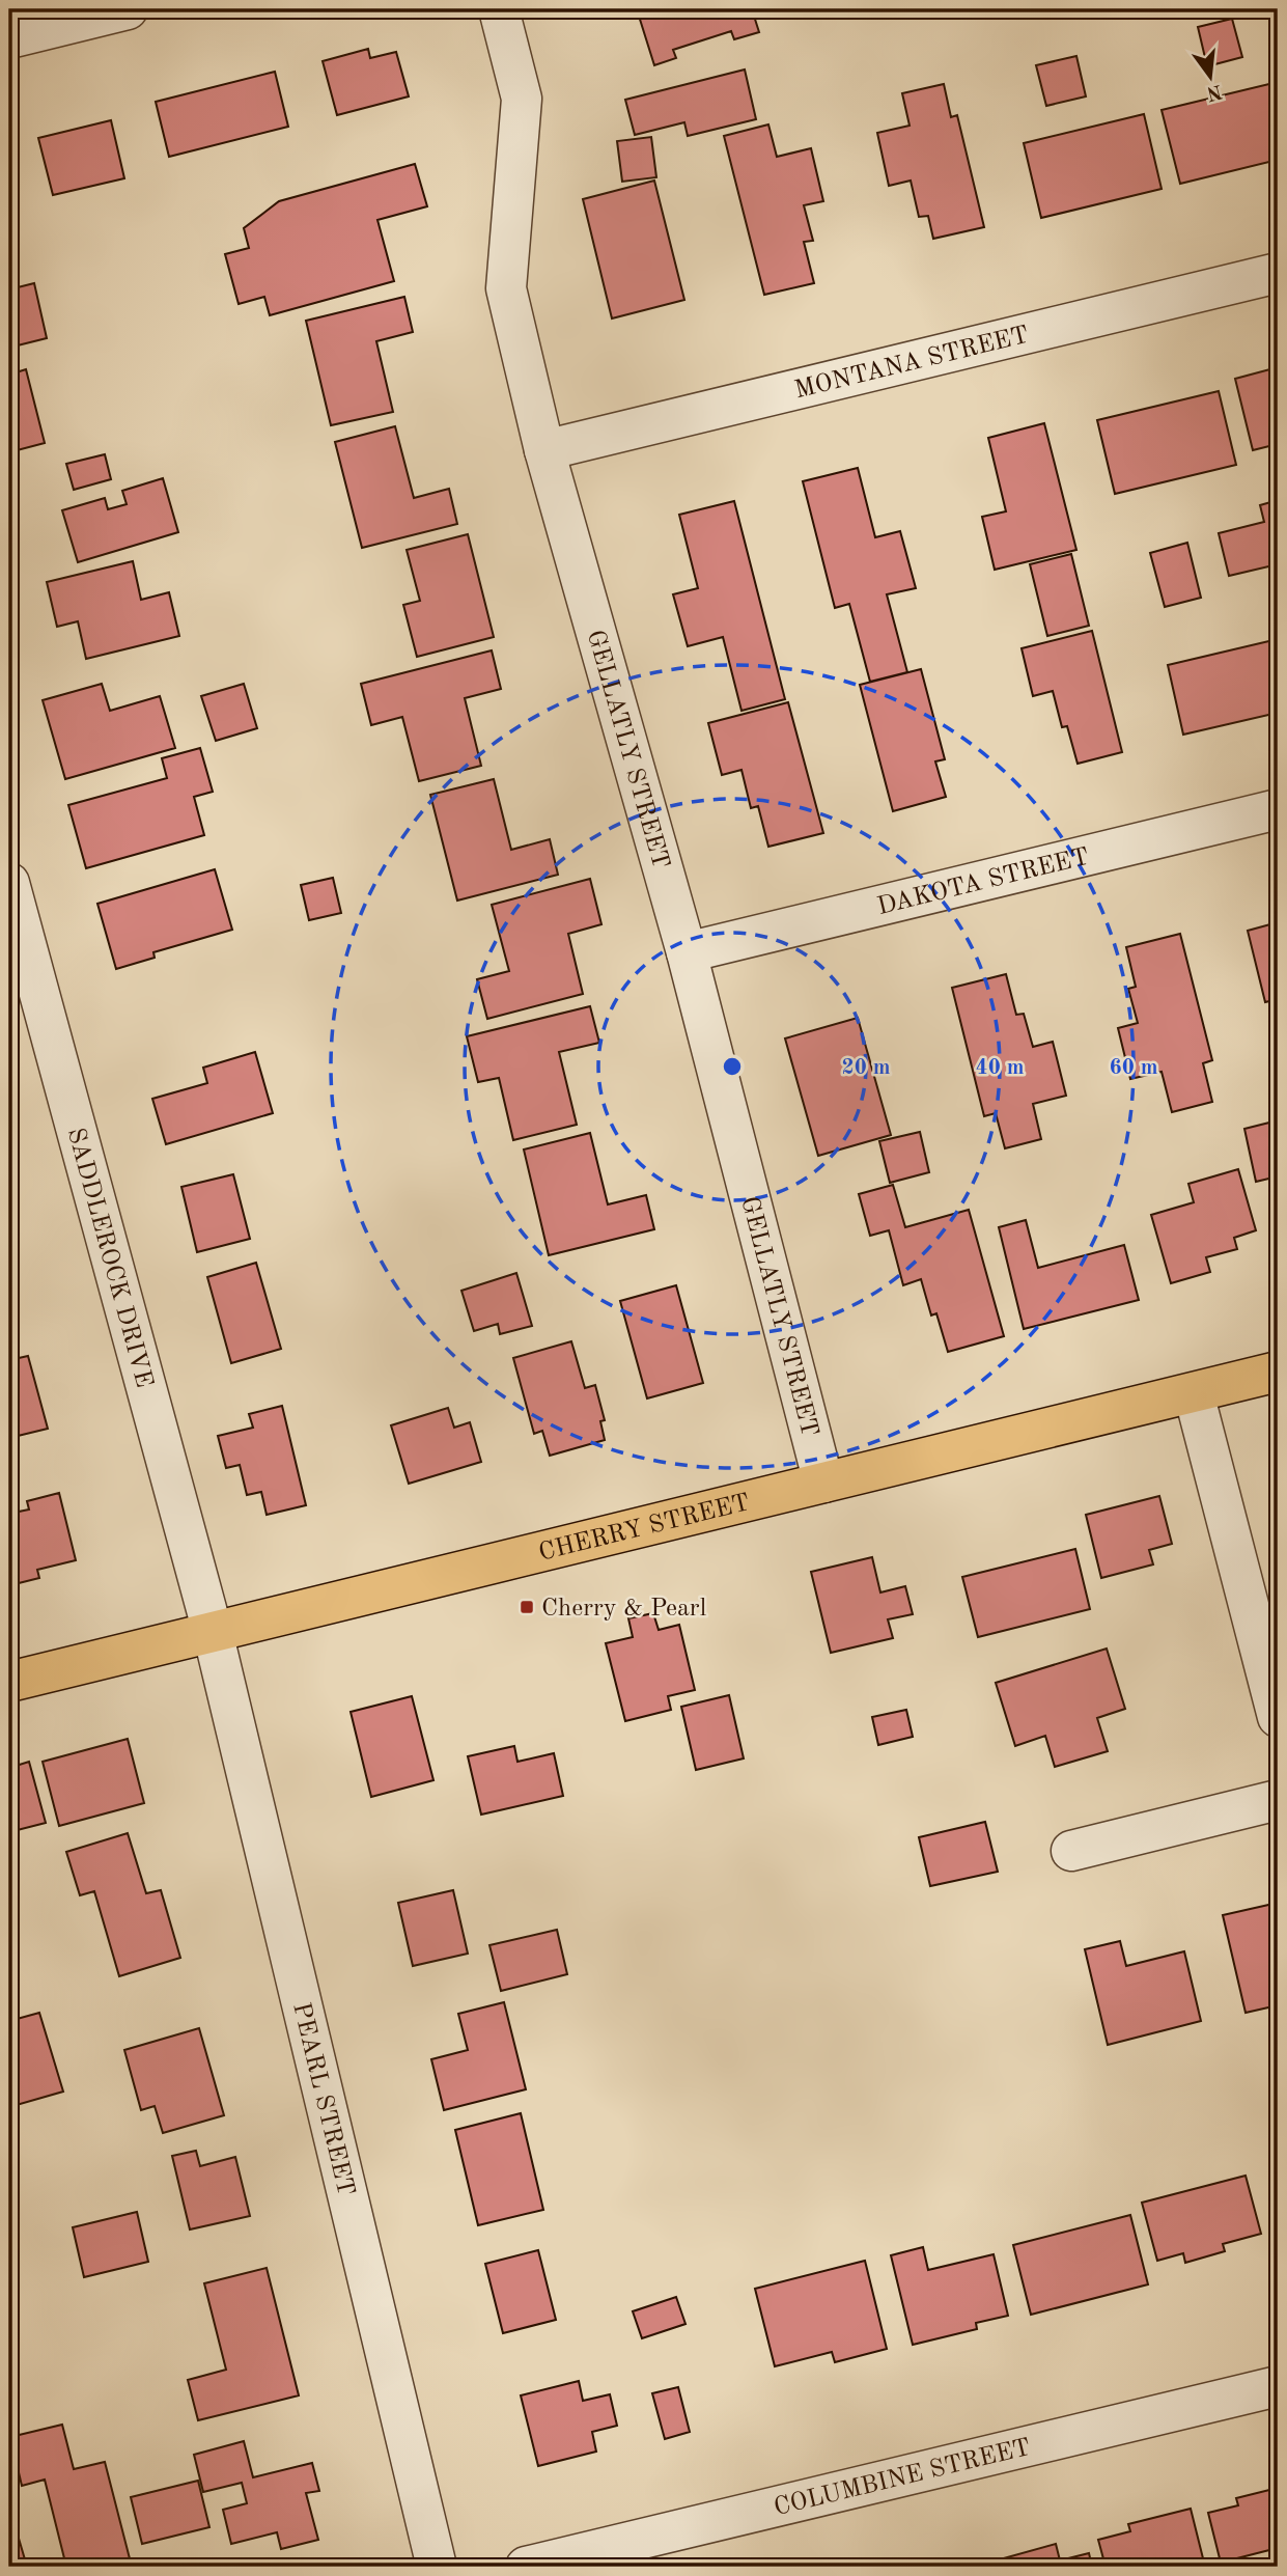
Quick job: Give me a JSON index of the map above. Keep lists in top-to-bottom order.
{
  "streets": {
    "main road": ["CHERRY STREET"],
    "street": [
      "MONTANA STREET",
      "GELLATLY STREET",
      "DAKOTA STREET",
      "SADDLEROCK DRIVE",
      "PEARL STREET",
      "COLUMBINE STREET"
    ]
  },
  "crossings": [
    ["MONTANA STREET", "GELLATLY STREET"],
    ["GELLATLY STREET", "DAKOTA STREET"],
    ["GELLATLY STREET", "CHERRY STREET"],
    ["SADDLEROCK DRIVE", "CHERRY STREET"],
    ["SADDLEROCK DRIVE", "PEARL STREET"],
    ["CHERRY STREET", "PEARL STREET"]
  ],
  "places": {
    "transit": ["Cherry & Pearl"]
  },
  "north": "bottom",
  "rings": ["20 m", "40 m", "60 m"]
}
